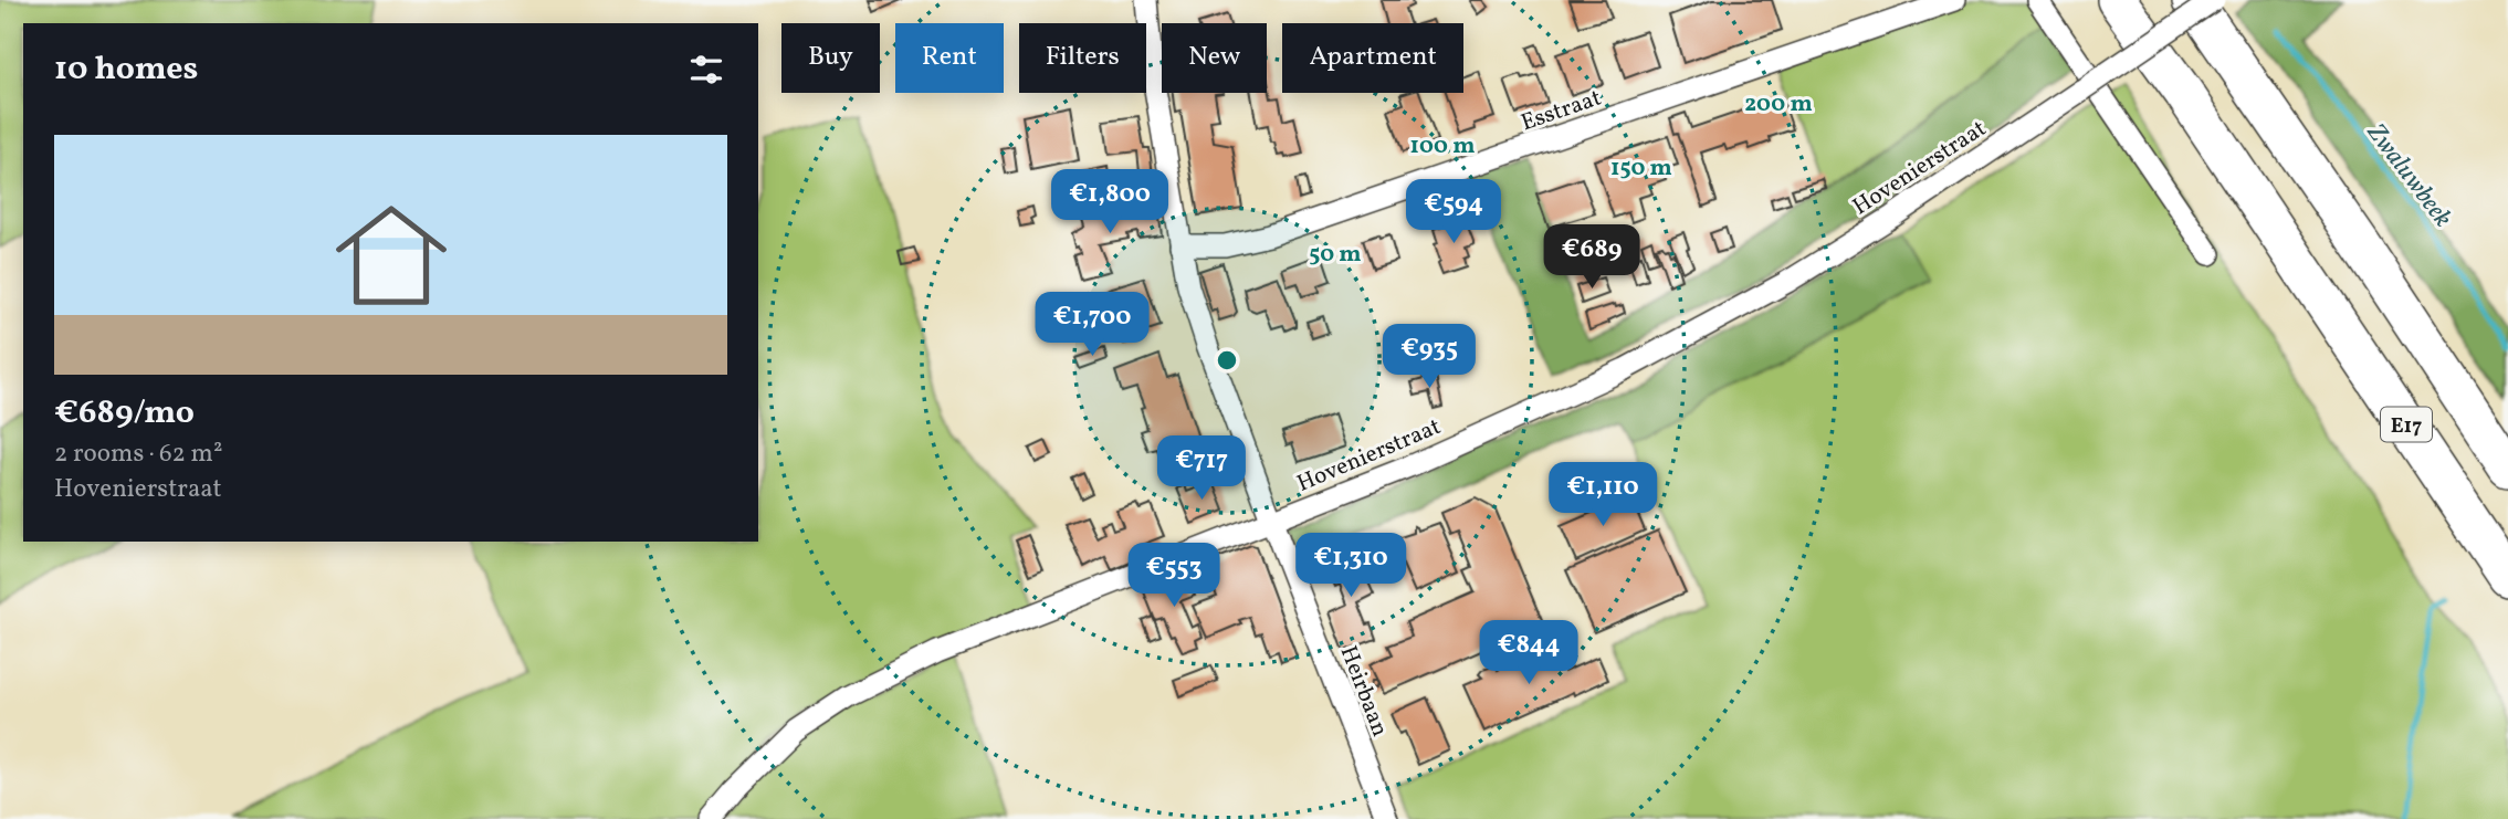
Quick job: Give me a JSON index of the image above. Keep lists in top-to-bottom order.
{
  "streets": {
    "highway": ["E17"],
    "street": ["Esstraat", "Hovenierstraat", "Heirbaan"]
  },
  "crossings": [
    ["Esstraat", "Heirbaan"],
    ["Hovenierstraat", "Heirbaan"]
  ],
  "water": ["Zwaluwbeek"],
  "page": {
    "chip": [
      "Buy",
      "Rent",
      "Filters",
      "New",
      "Apartment"
    ],
    "heading": "10 homes",
    "list": [
      {
        "name": "€689/mo",
        "note": "2 rooms · 62 m² · Hovenierstraat"
      }
    ],
    "price": [
      "€1,800",
      "€594",
      "€689",
      "€1,700",
      "€935",
      "€717",
      "€1,110",
      "€1,310",
      "€553",
      "€844"
    ]
  },
  "rings": [
    "200 m",
    "100 m",
    "150 m",
    "50 m"
  ]
}
